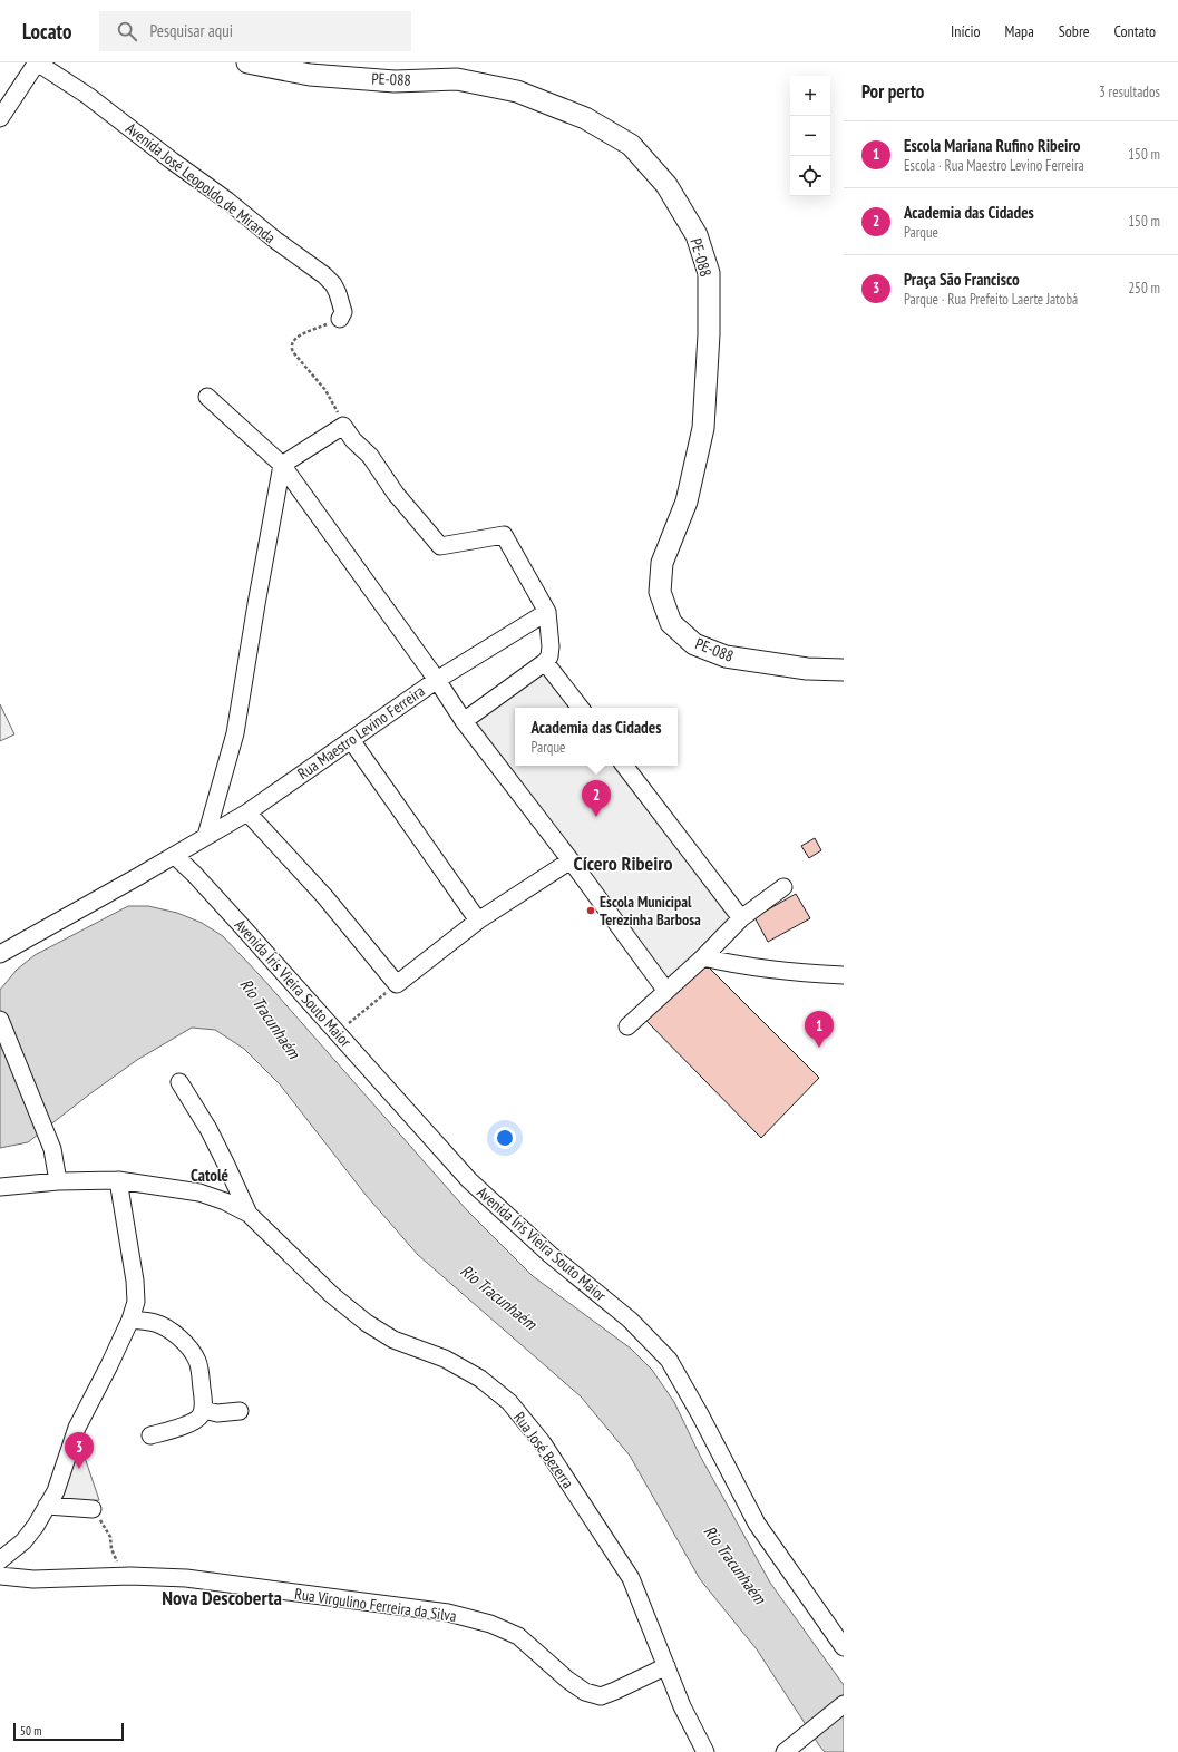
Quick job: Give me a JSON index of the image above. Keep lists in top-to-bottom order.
{
  "streets": {
    "main road": ["PE-088"],
    "street": [
      "Avenida José Leopoldo de Miranda",
      "Rua Maestro Levino Ferreira",
      "Avenida Íris Vieira Souto Maior",
      "Rua José Bezerra",
      "Rua Virgulino Ferreira da Silva"
    ]
  },
  "crossings": [
    ["Rua Maestro Levino Ferreira", "Avenida Íris Vieira Souto Maior"],
    ["Rua José Bezerra", "Rua Virgulino Ferreira da Silva"]
  ],
  "districts": ["Cícero Ribeiro", "Catolé", "Nova Descoberta"],
  "water": ["Rio Tracunhaém"],
  "places": ["Escola Municipal Terezinha Barbosa"],
  "scale_bar": "50 m",
  "page": {
    "header": "Locato",
    "search": "Pesquisar aqui",
    "nav": [
      "Início",
      "Mapa",
      "Sobre",
      "Contato"
    ],
    "heading": ["Por perto", "3 resultados"],
    "map_buttons": ["+", "−"],
    "list": [
      {
        "mark": "1",
        "name": "Escola Mariana Rufino Ribeiro",
        "note": "Escola · Rua Maestro Levino Ferreira",
        "value": "150 m"
      },
      {
        "mark": "2",
        "name": "Academia das Cidades",
        "note": "Parque",
        "value": "150 m"
      },
      {
        "mark": "3",
        "name": "Praça São Francisco",
        "note": "Parque · Rua Prefeito Laerte Jatobá",
        "value": "250 m"
      }
    ],
    "popup": ["Academia das Cidades", "Parque"],
    "pins": ["2", "1", "3"],
    "scale": "50 m"
  }
}
